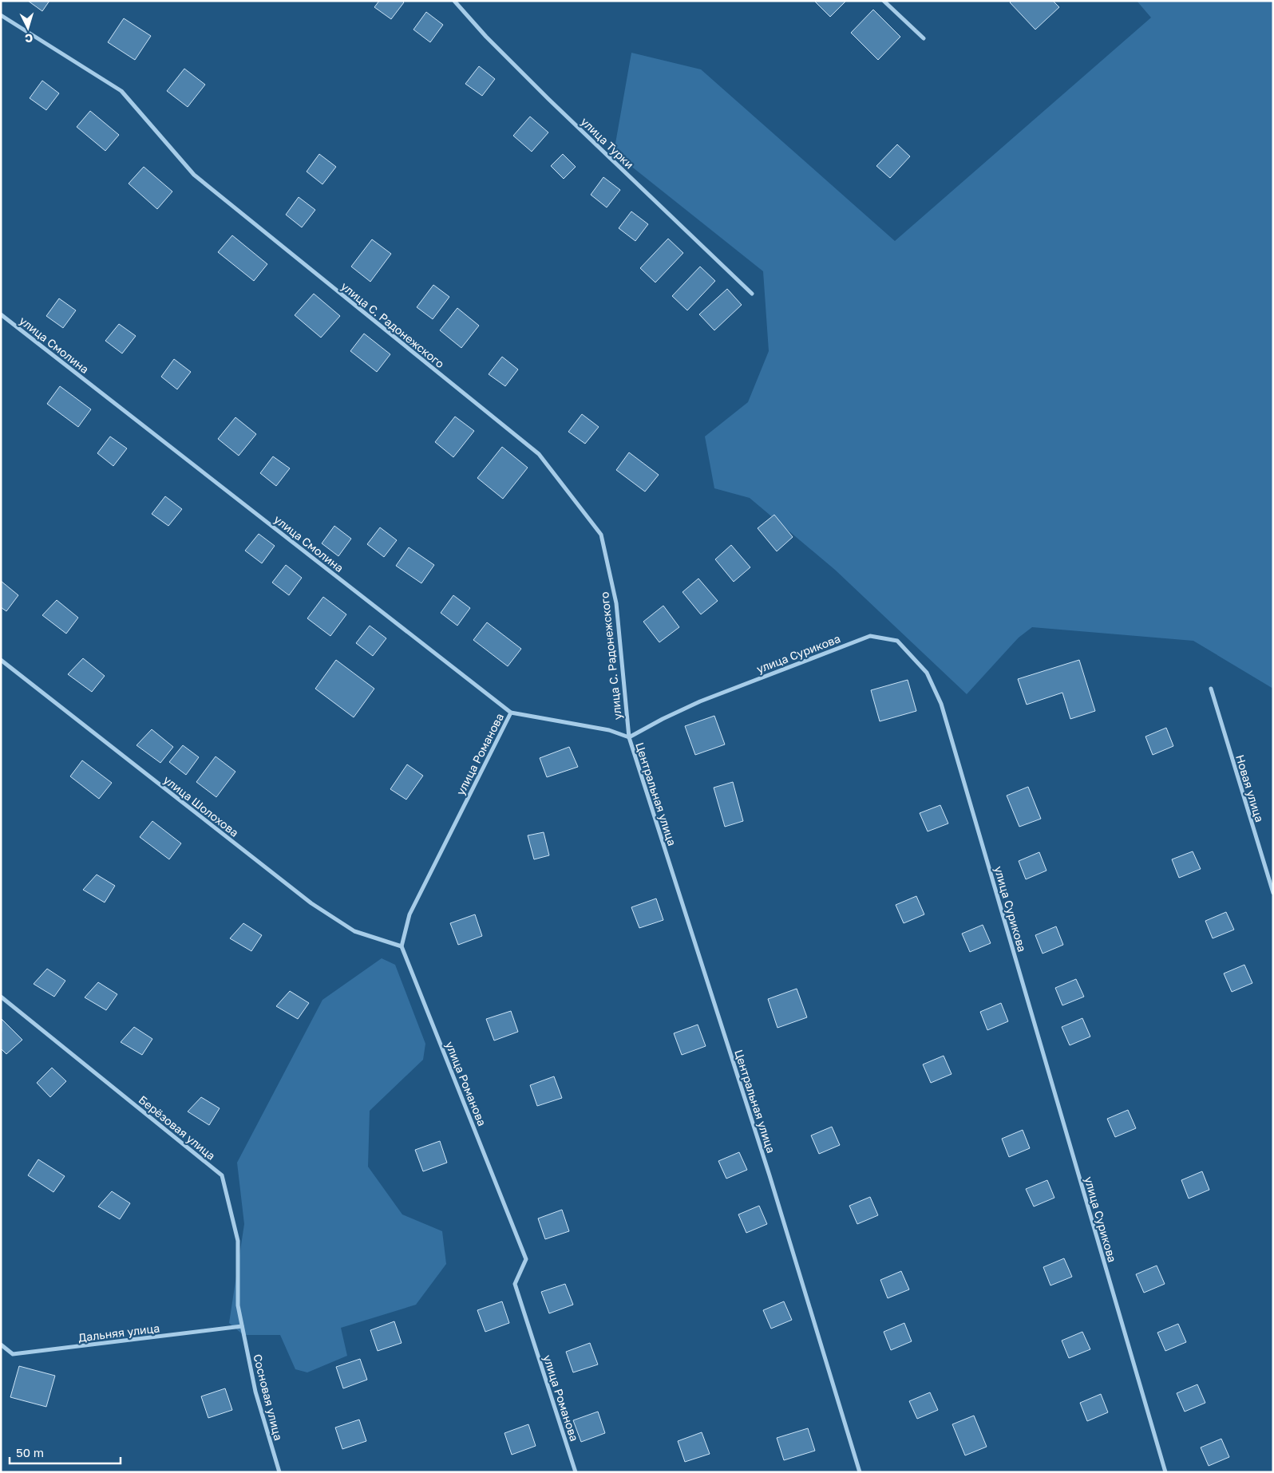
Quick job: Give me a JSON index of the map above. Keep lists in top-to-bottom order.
{
  "streets": {
    "street": [
      "улица Турки",
      "улица С. Радонежского",
      "улица Смолина",
      "улица Сурикова",
      "улица Романова",
      "Новая улица",
      "Центральная улица",
      "улица Шолохова",
      "Берёзовая улица",
      "Дальняя улица",
      "Сосновая улица"
    ]
  },
  "crossings": [
    ["улица С. Радонежского", "улица Смолина"],
    ["улица С. Радонежского", "улица Сурикова"],
    ["улица С. Радонежского", "Центральная улица"],
    ["улица Смолина", "улица Сурикова"],
    ["улица Смолина", "улица Романова"],
    ["улица Смолина", "Центральная улица"],
    ["улица Сурикова", "Центральная улица"],
    ["улица Романова", "улица Шолохова"],
    ["Берёзовая улица", "Дальняя улица"],
    ["Берёзовая улица", "Сосновая улица"],
    ["Дальняя улица", "Сосновая улица"]
  ],
  "scale_bar": "50 m",
  "north": "bottom"
}
